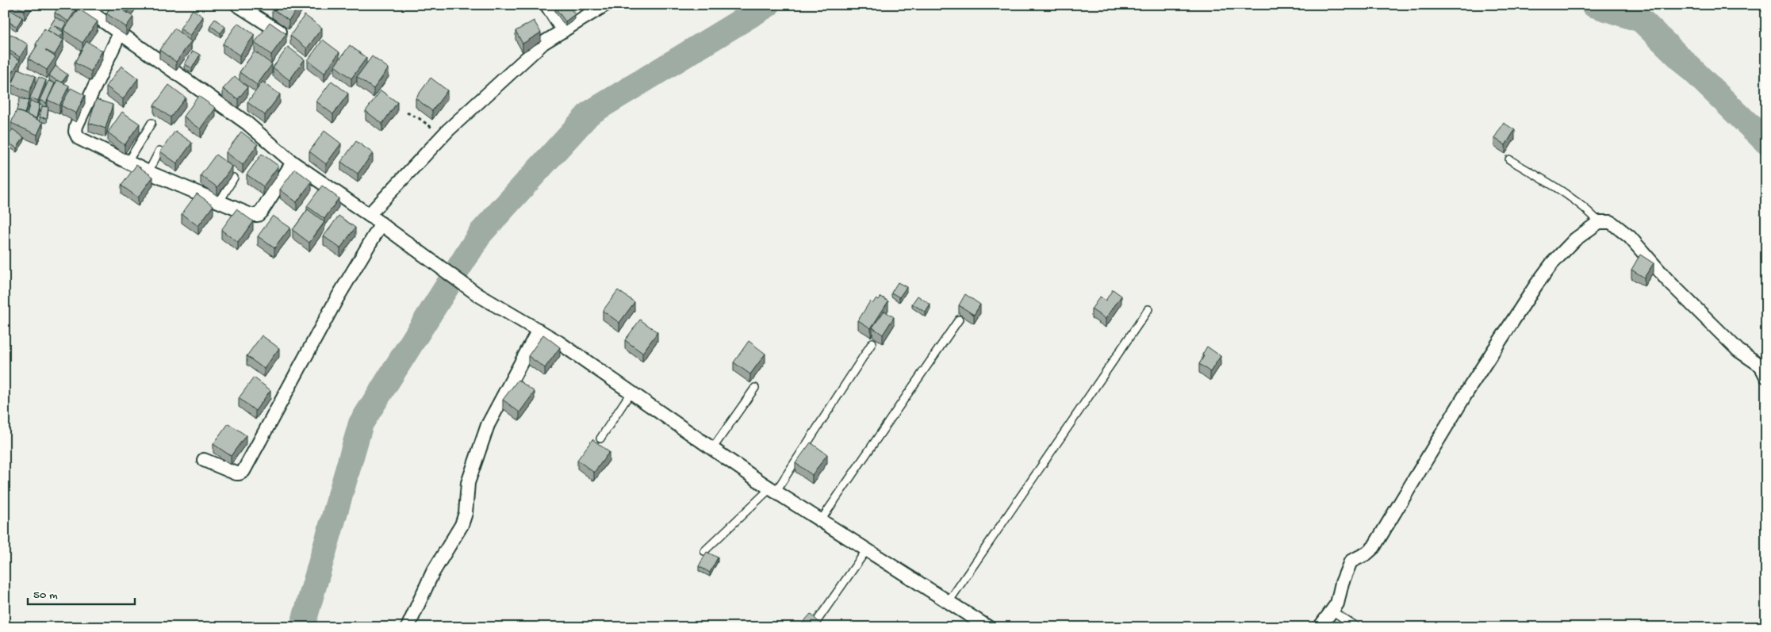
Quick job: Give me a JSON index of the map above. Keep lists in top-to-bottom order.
{
  "scale_bar": "50 m"
}
